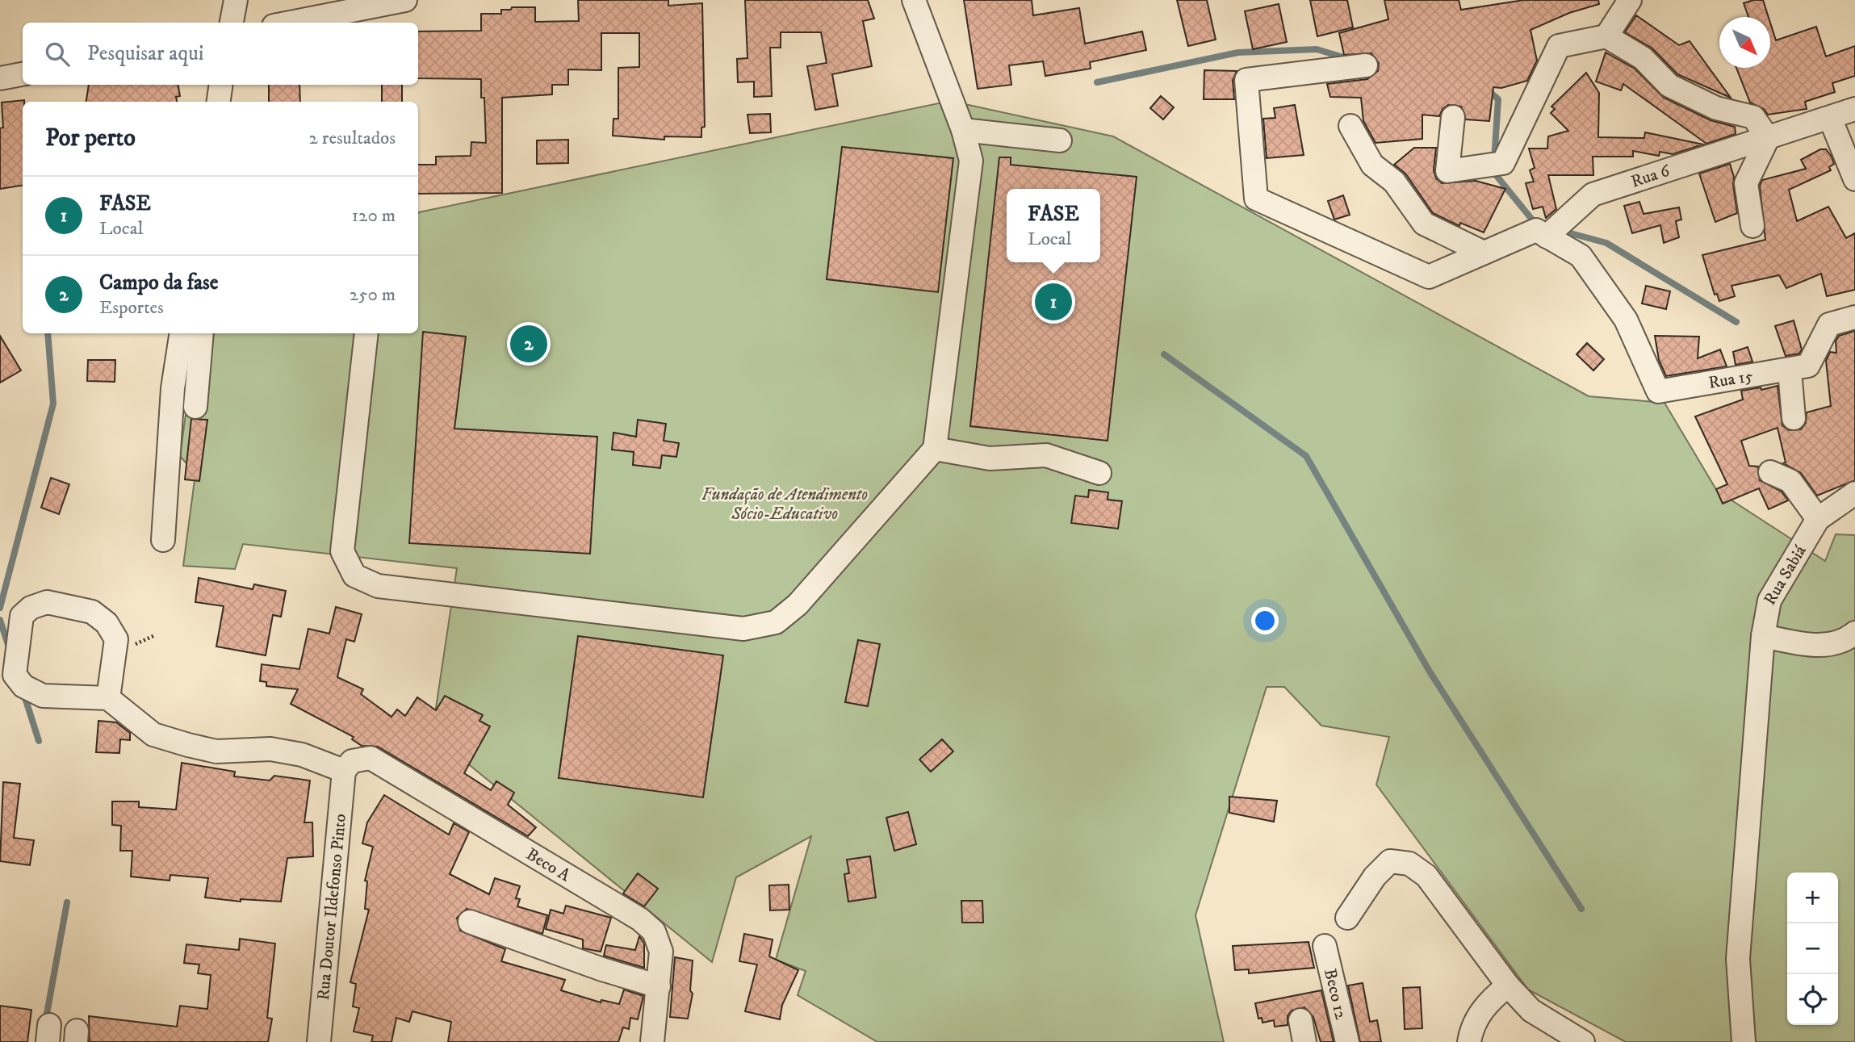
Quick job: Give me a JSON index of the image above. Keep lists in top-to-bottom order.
{
  "streets": {
    "street": [
      "Rua 6",
      "Rua 15",
      "Rua Sabiá",
      "Beco A",
      "Rua Doutor Ildefonso Pinto",
      "Beco 12"
    ]
  },
  "crossings": [
    ["Rua 6", "Rua 15"],
    ["Beco A", "Rua Doutor Ildefonso Pinto"]
  ],
  "parks": ["Fundação de Atendimento Sócio-Educativo"],
  "north": "bottom right",
  "page": {
    "search": "Pesquisar aqui",
    "heading": ["Por perto", "2 resultados"],
    "list": [
      {
        "mark": "1",
        "name": "FASE",
        "note": "Local",
        "value": "120 m"
      },
      {
        "mark": "2",
        "name": "Campo da fase",
        "note": "Esportes",
        "value": "250 m"
      }
    ],
    "popup": ["FASE", "Local"],
    "pins": ["1", "2"],
    "map_buttons": ["+", "−"]
  }
}
